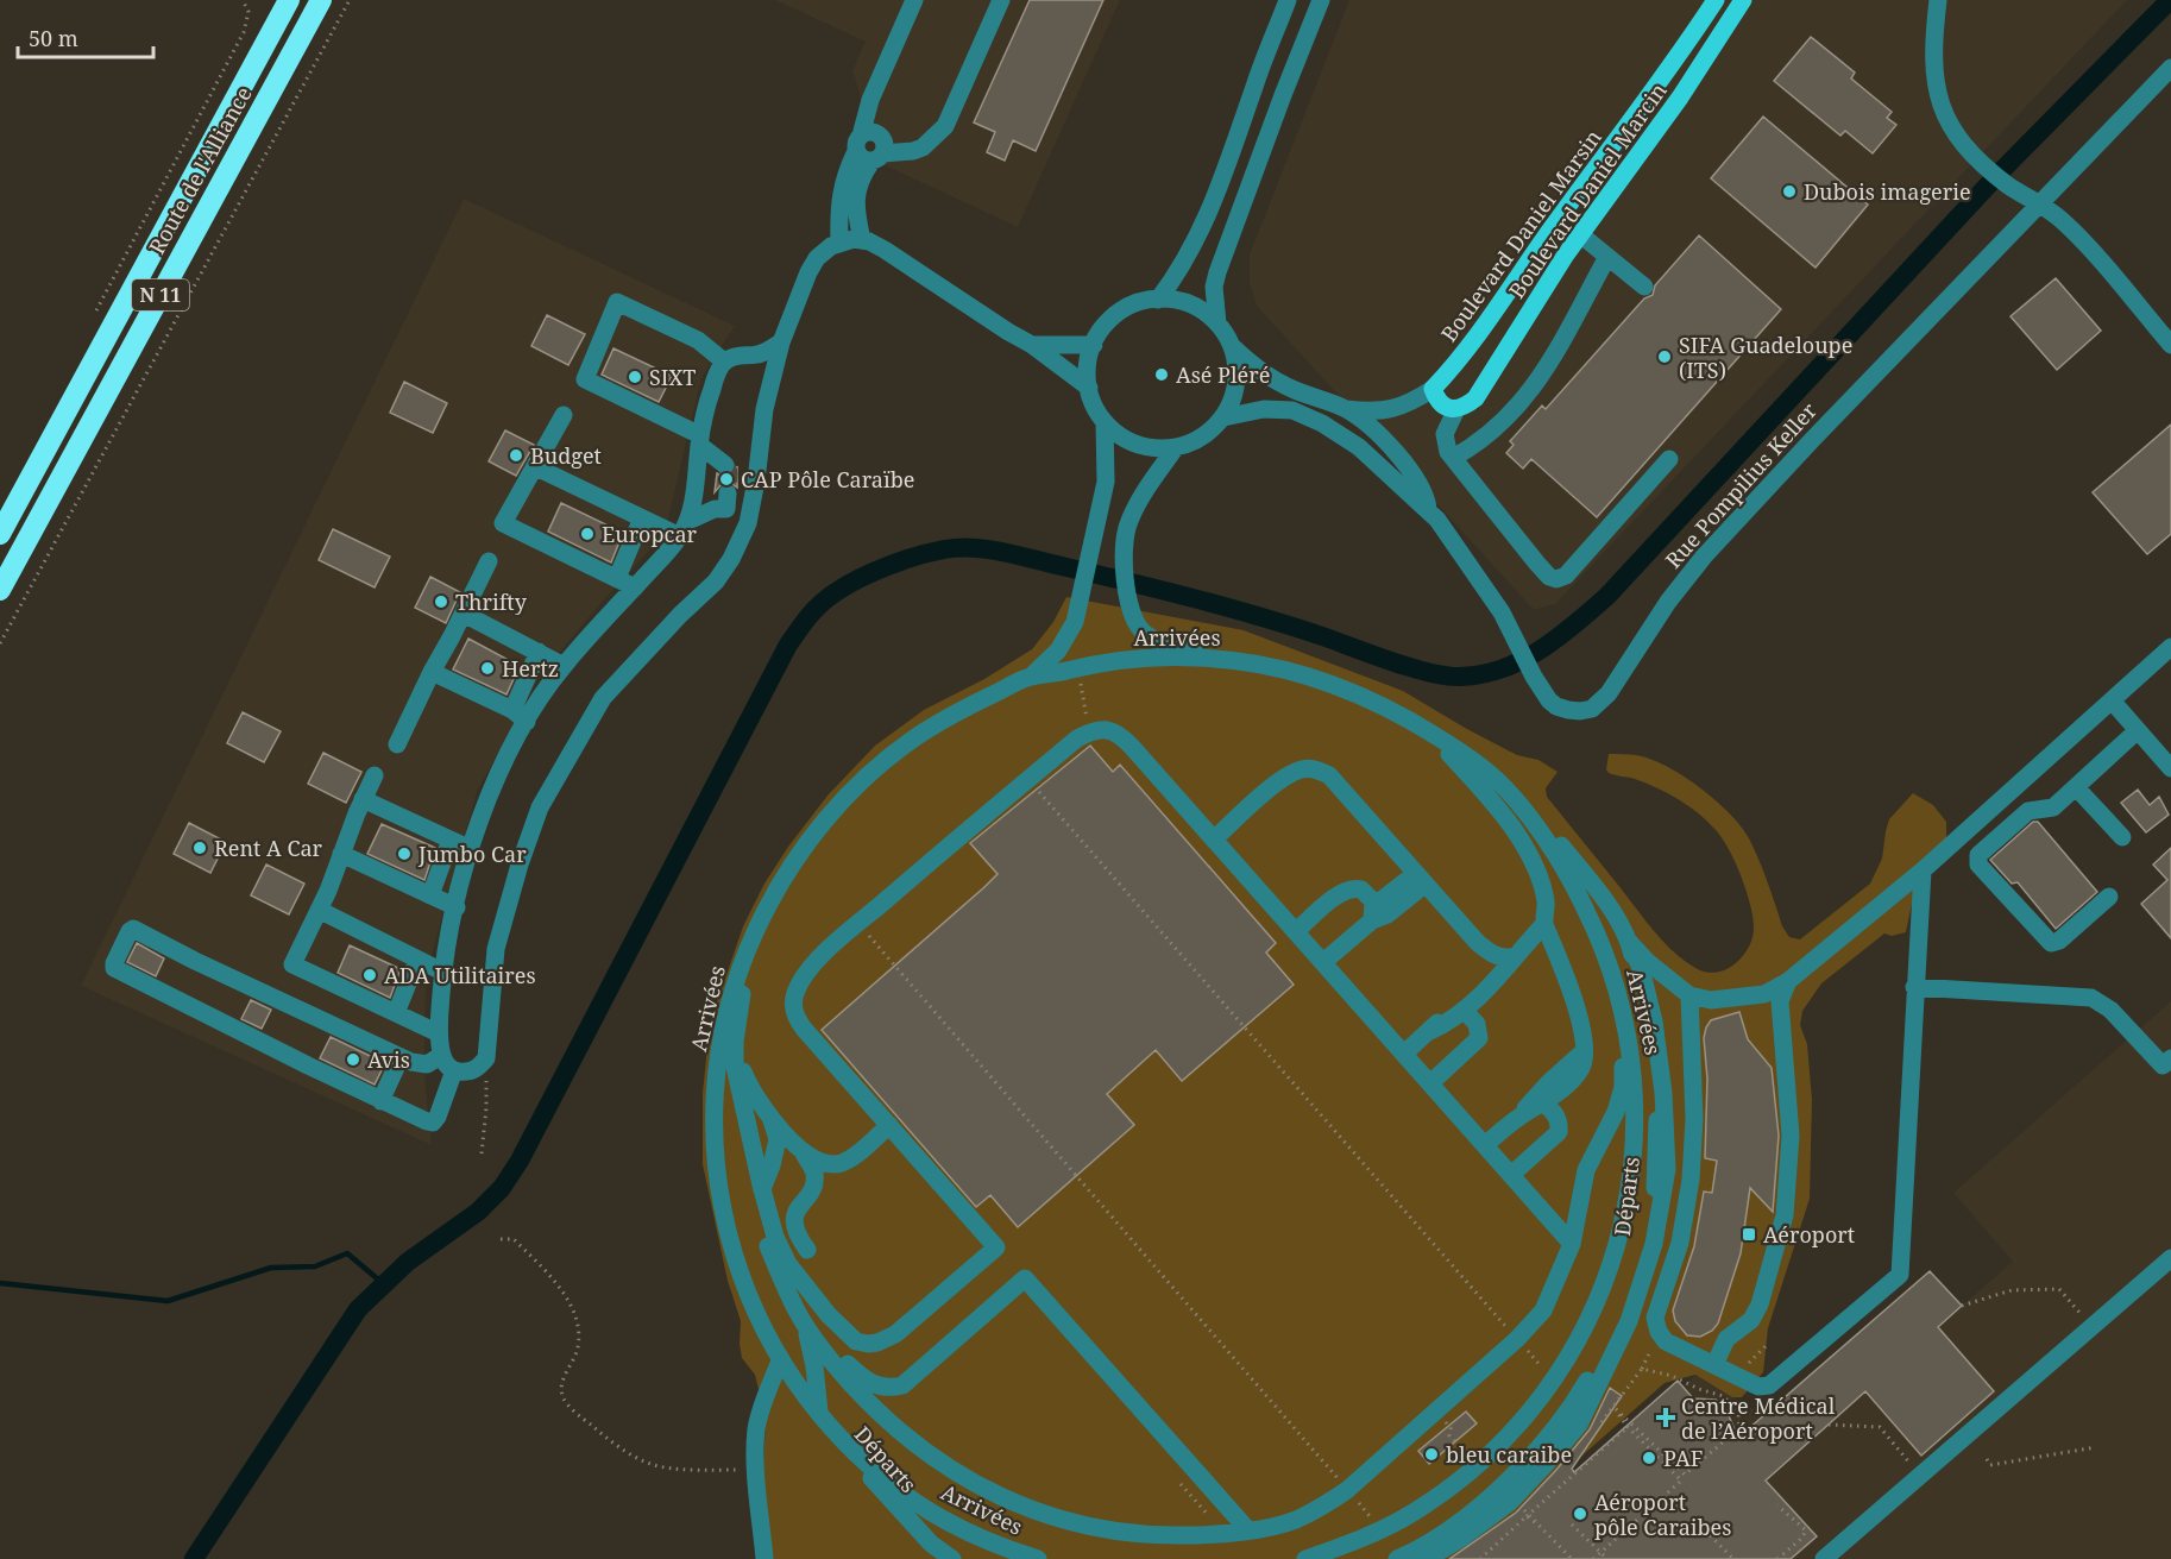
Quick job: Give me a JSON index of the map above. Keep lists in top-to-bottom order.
{
  "streets": {
    "highway": ["Route de l'Alliance", "N 11"],
    "main road": ["Boulevard Daniel Marcin", "Boulevard Daniel Marsin"],
    "street": ["Rue Pompilius Keller", "Arrivées", "Départs"]
  },
  "crossings": [
    ["Arrivées", "Départs"]
  ],
  "places": {
    "other": [
      "Dubois imagerie",
      "SIFA Guadeloupe (ITS)",
      "Asé Pléré",
      "SIXT",
      "Budget",
      "CAP Pôle Caraïbe",
      "Europcar",
      "Thrifty",
      "Hertz",
      "Rent A Car",
      "Jumbo Car",
      "ADA Utilitaires",
      "Avis",
      "bleu caraibe",
      "PAF",
      "Aéroport pôle Caraibes"
    ],
    "transit": ["Aéroport"],
    "health": ["Centre Médical de l’Aéroport"]
  },
  "scale_bar": "50 m"
}
